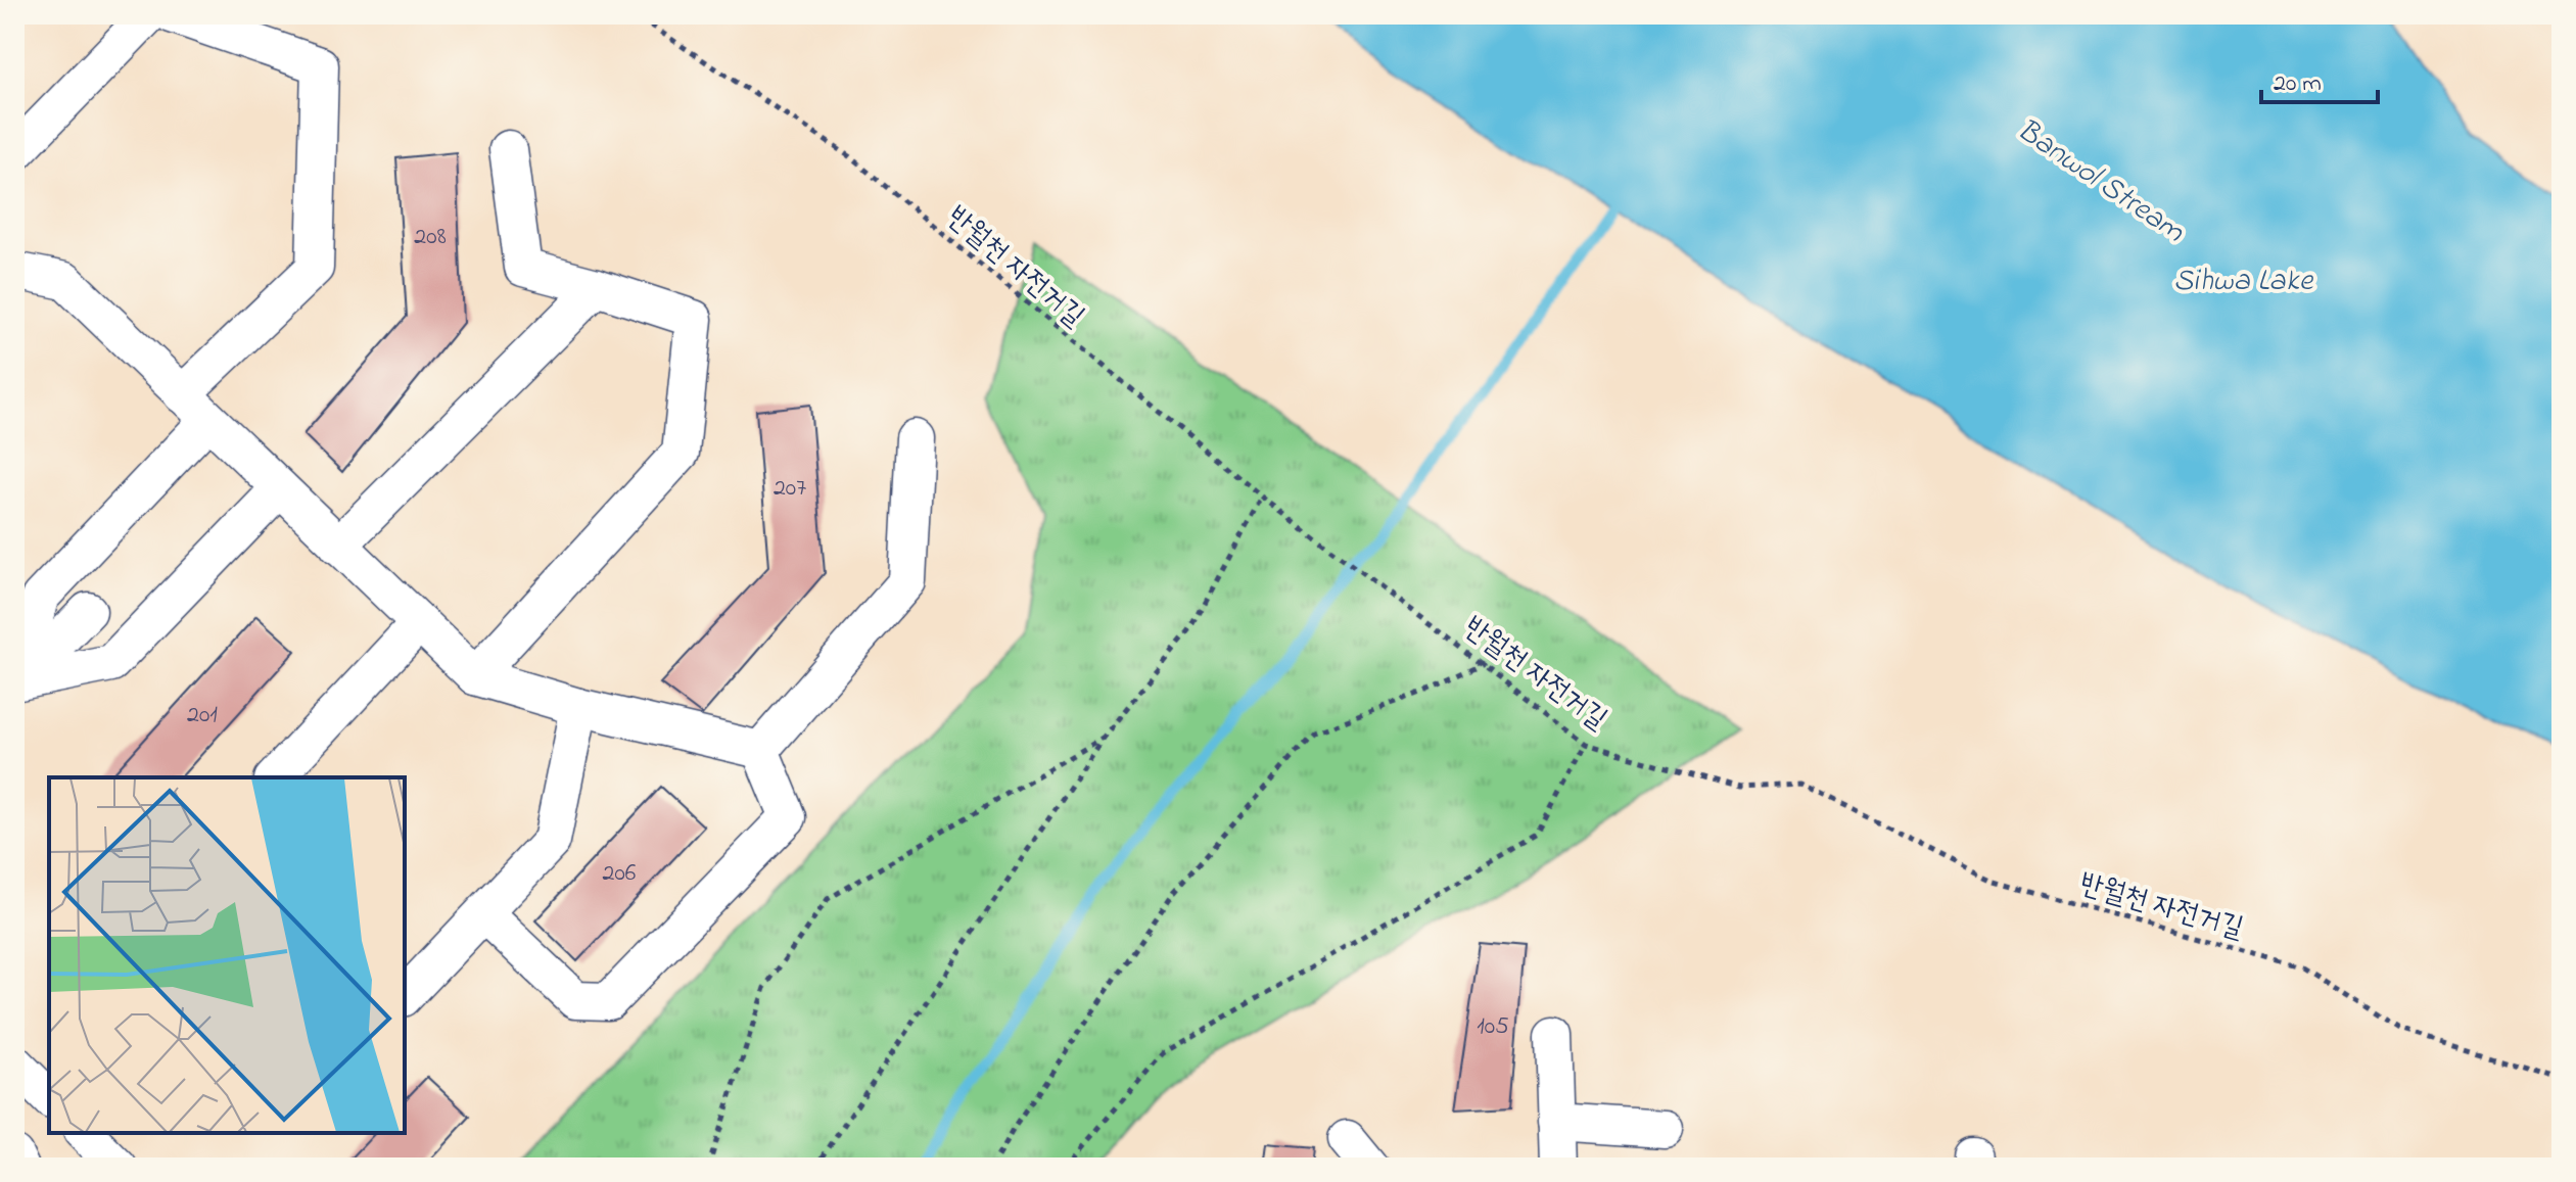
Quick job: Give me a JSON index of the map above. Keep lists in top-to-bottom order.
{
  "streets": {
    "path": ["반월천 자전거길"]
  },
  "water": ["Banwol Stream", "Sihwa Lake"],
  "house_numbers": [
    "208",
    "207",
    "201",
    "206",
    "105"
  ],
  "scale_bar": "20 m"
}
